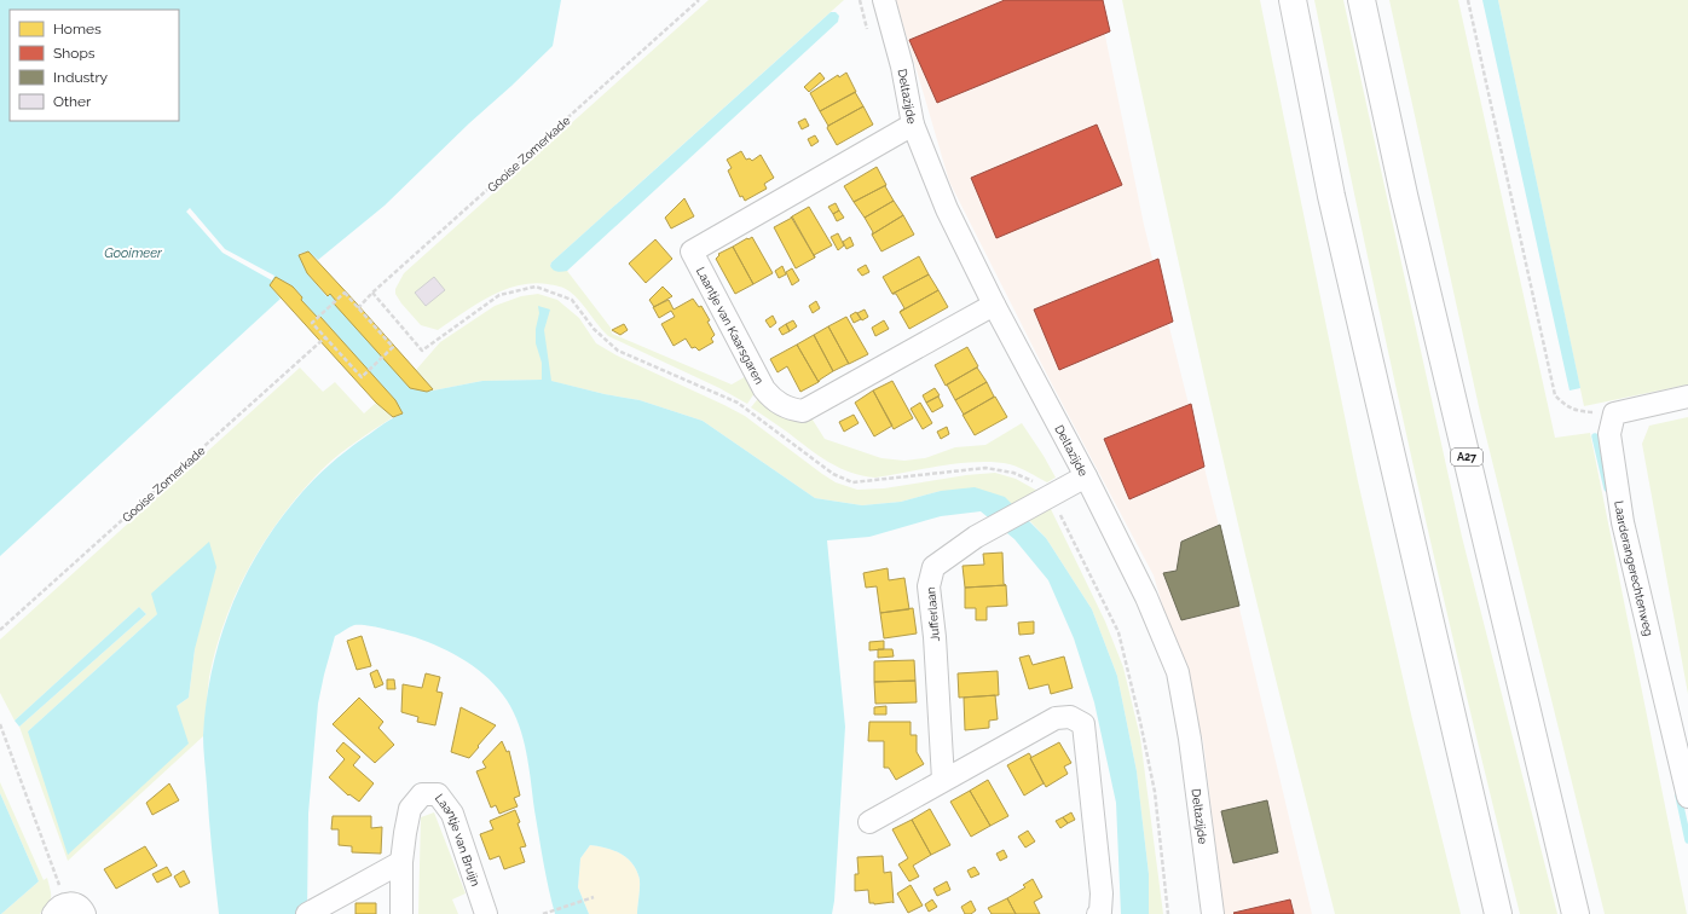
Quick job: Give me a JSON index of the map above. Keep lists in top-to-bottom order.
{
  "streets": {
    "highway": ["A27"],
    "street": [
      "Deltazijde",
      "Laantje van Kaarsgaren",
      "Laarderangerechtenweg",
      "Jufferlaan",
      "Laantje van Bruijn"
    ],
    "path": ["Gooise Zomerkade"]
  },
  "crossings": [
    ["Deltazijde", "Laantje van Kaarsgaren"],
    ["Deltazijde", "Jufferlaan"]
  ],
  "water": ["Gooimeer"],
  "legend": [
    "Homes",
    "Shops",
    "Industry",
    "Other"
  ]
}
